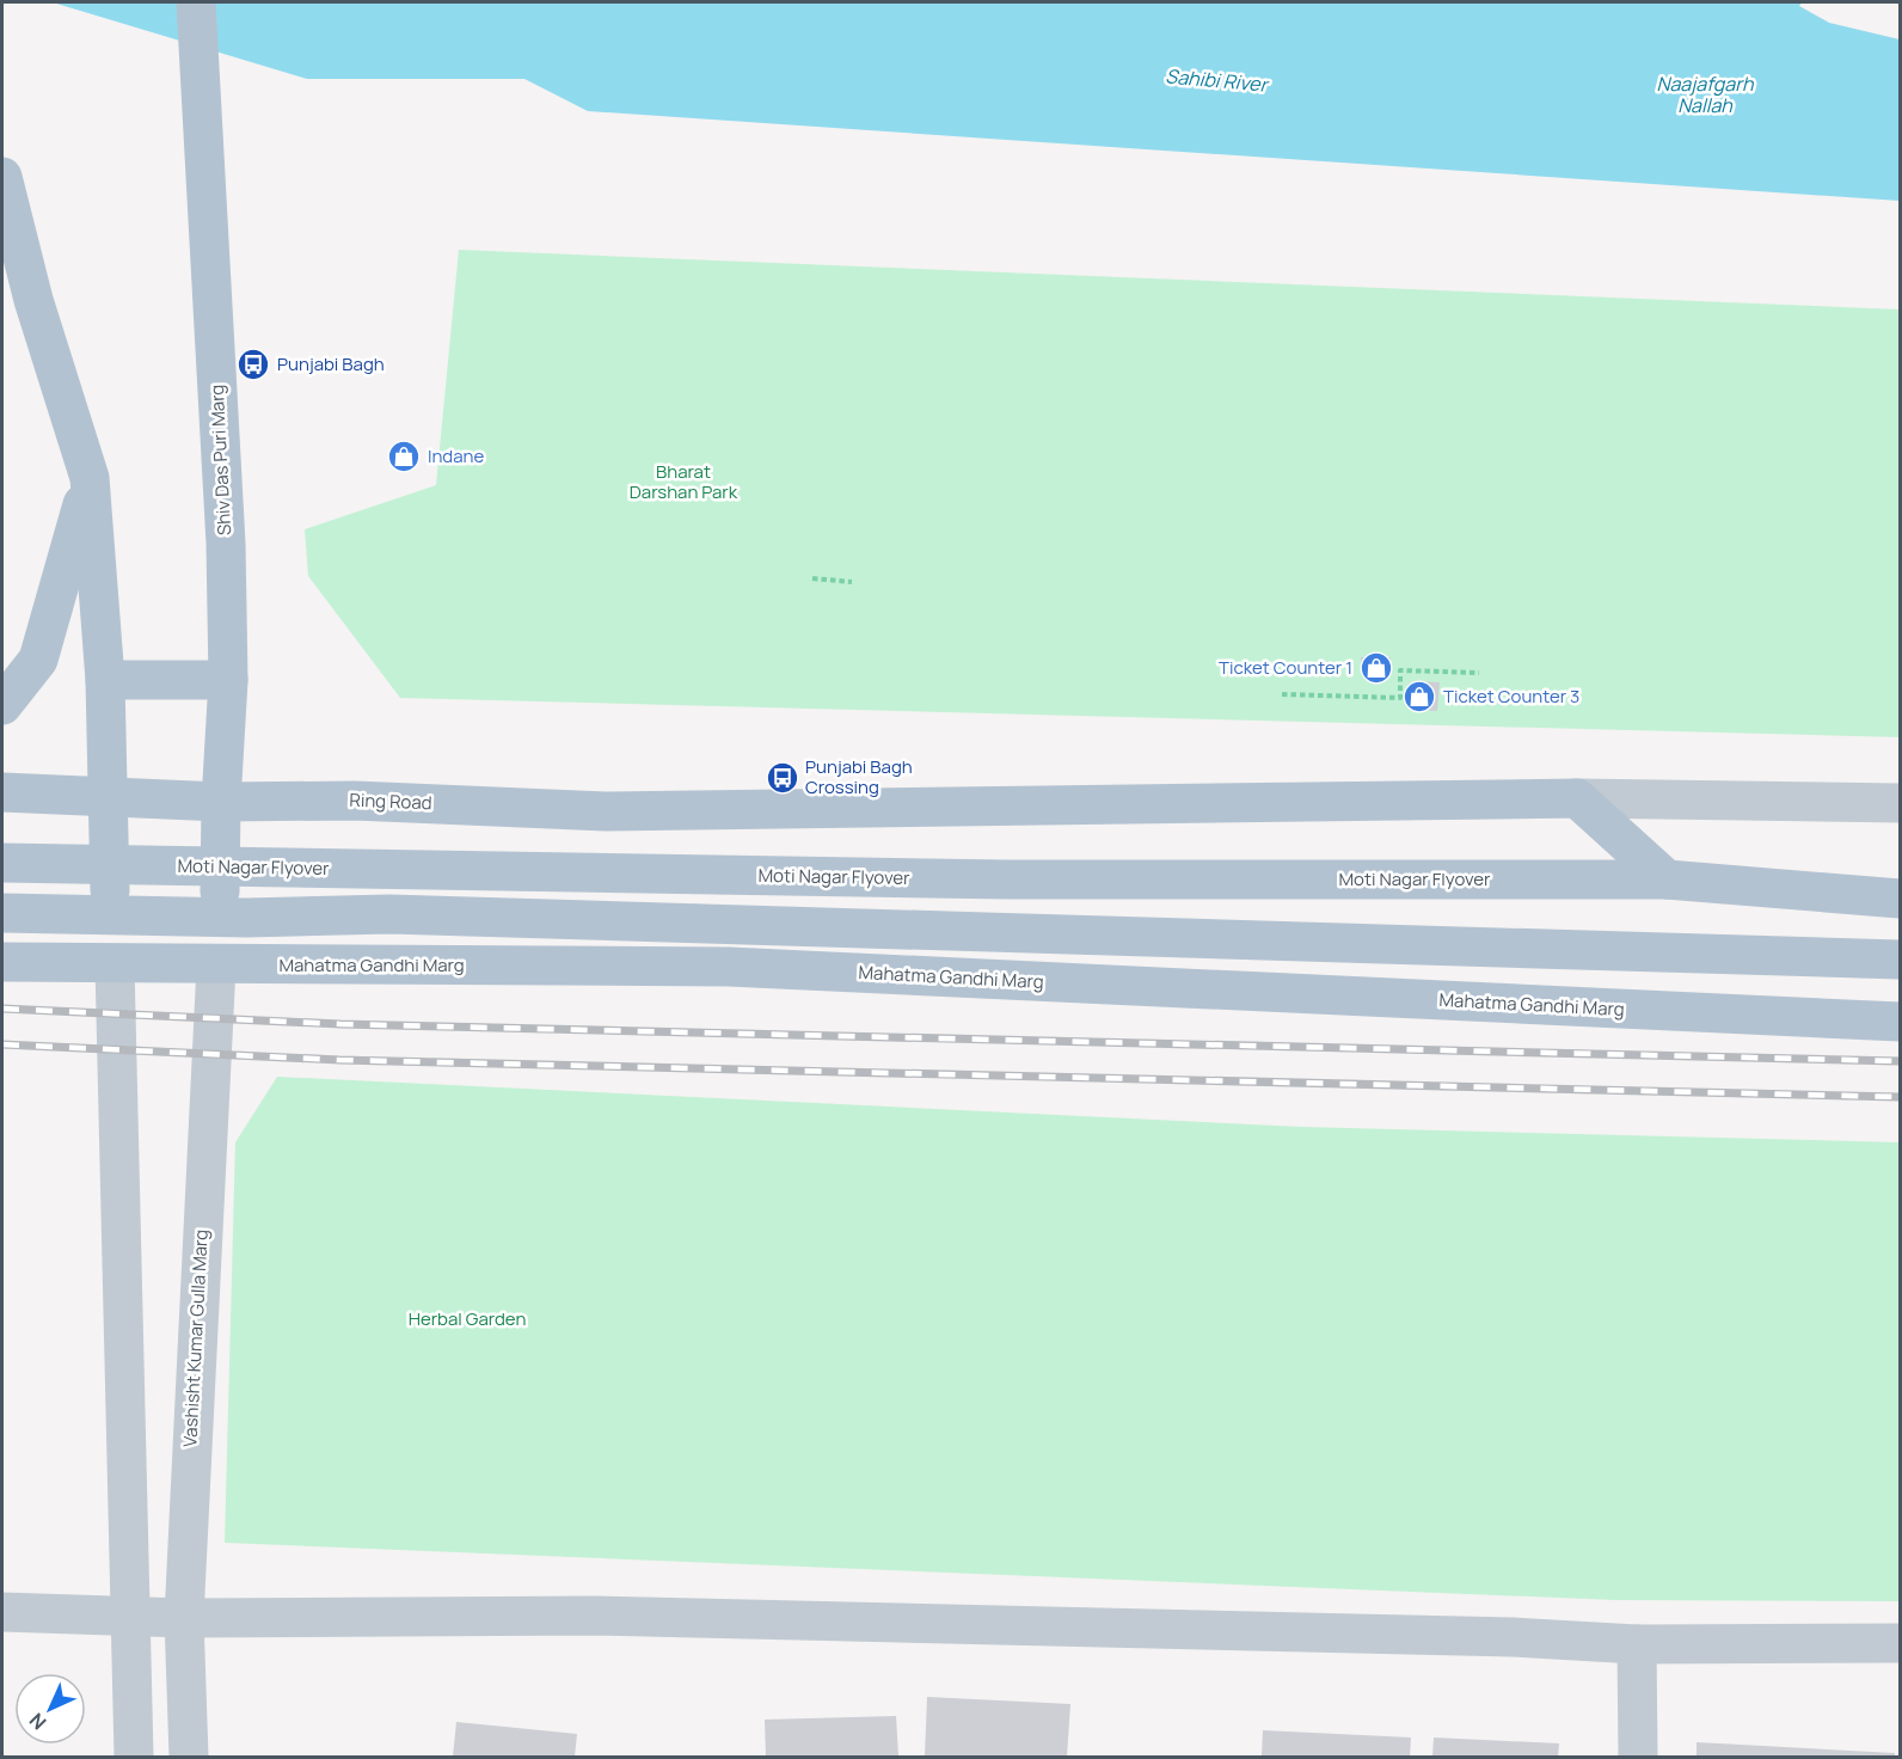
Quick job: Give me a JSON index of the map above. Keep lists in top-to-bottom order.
{
  "streets": {
    "main road": [
      "Shiv Das Puri Marg",
      "Ring Road",
      "Moti Nagar Flyover",
      "Mahatma Gandhi Marg",
      "Vashisht Kumar Gulla Marg"
    ]
  },
  "crossings": [
    ["Shiv Das Puri Marg", "Ring Road"],
    ["Shiv Das Puri Marg", "Vashisht Kumar Gulla Marg"],
    ["Mahatma Gandhi Marg", "Vashisht Kumar Gulla Marg"]
  ],
  "water": ["Sahibi River", "Naajafgarh Nallah"],
  "parks": ["Bharat Darshan Park", "Herbal Garden"],
  "places": {
    "bus stop": ["Punjabi Bagh", "Punjabi Bagh Crossing"],
    "shop": ["Indane", "Ticket Counter 1", "Ticket Counter 3"]
  },
  "north": "bottom left"
}
